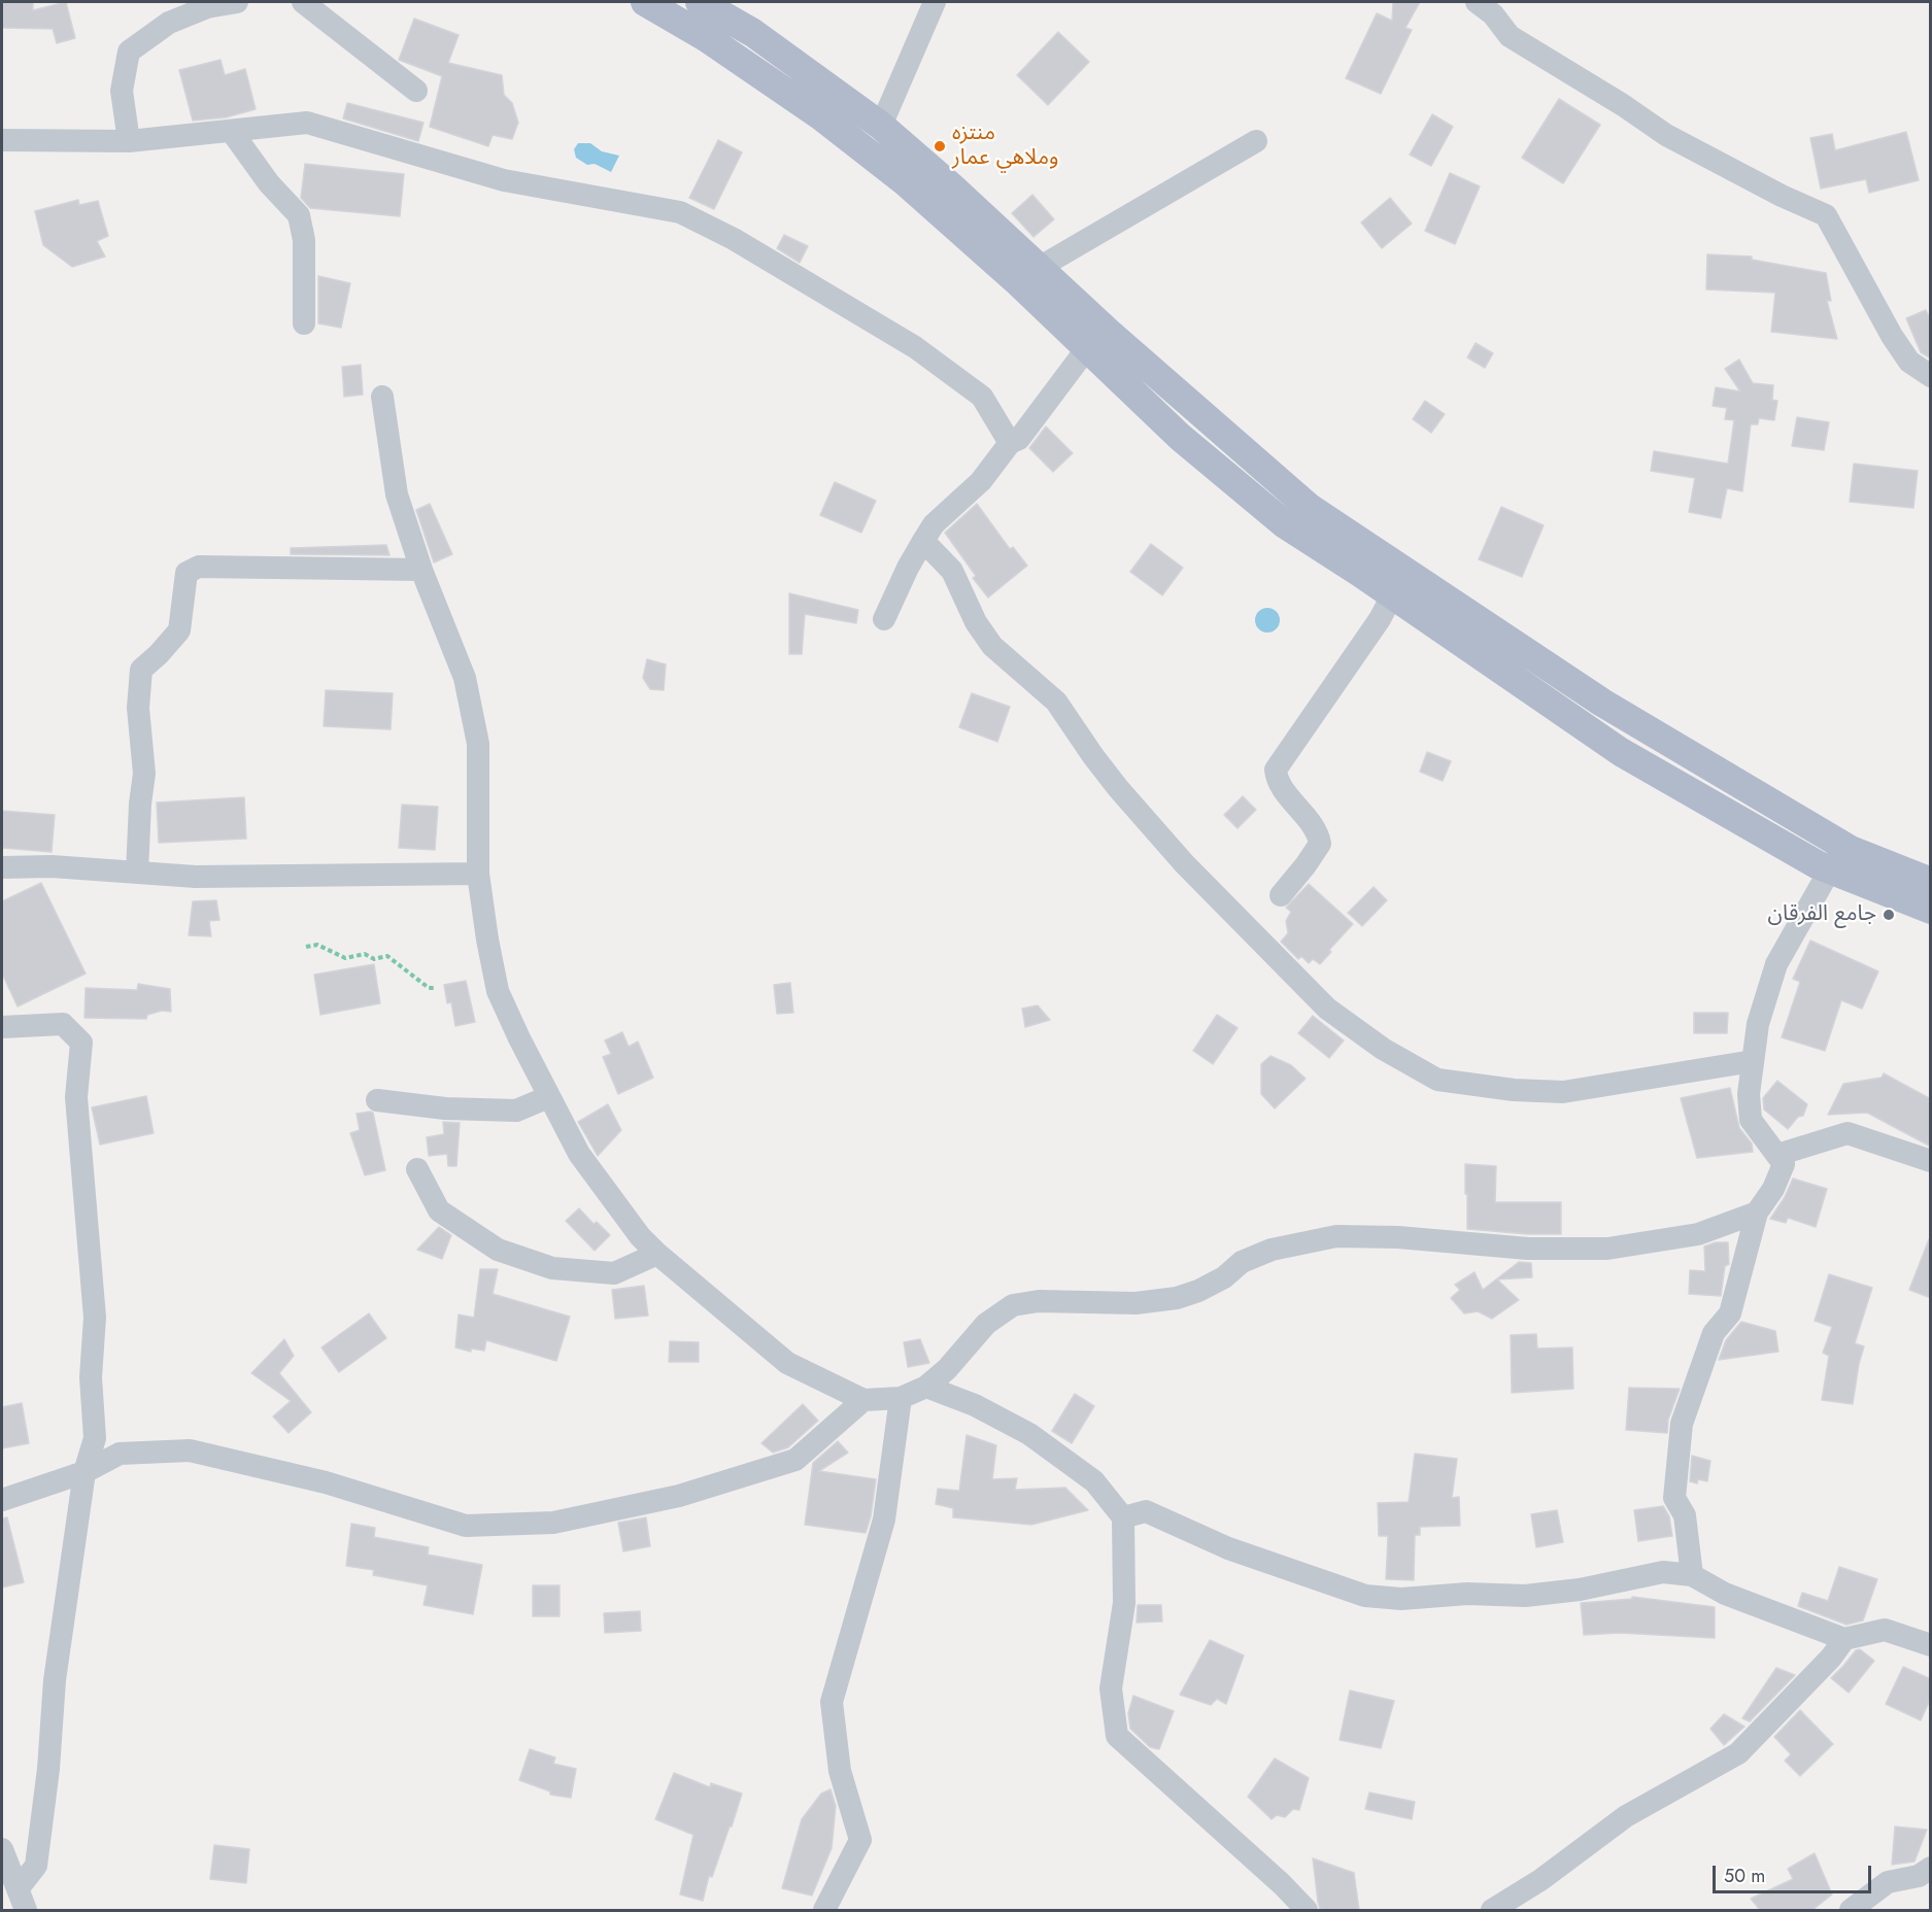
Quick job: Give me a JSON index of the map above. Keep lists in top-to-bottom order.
{
  "places": ["منتزه وملاهي عمار", "جامع الفرقان"],
  "scale_bar": "50 m"
}
